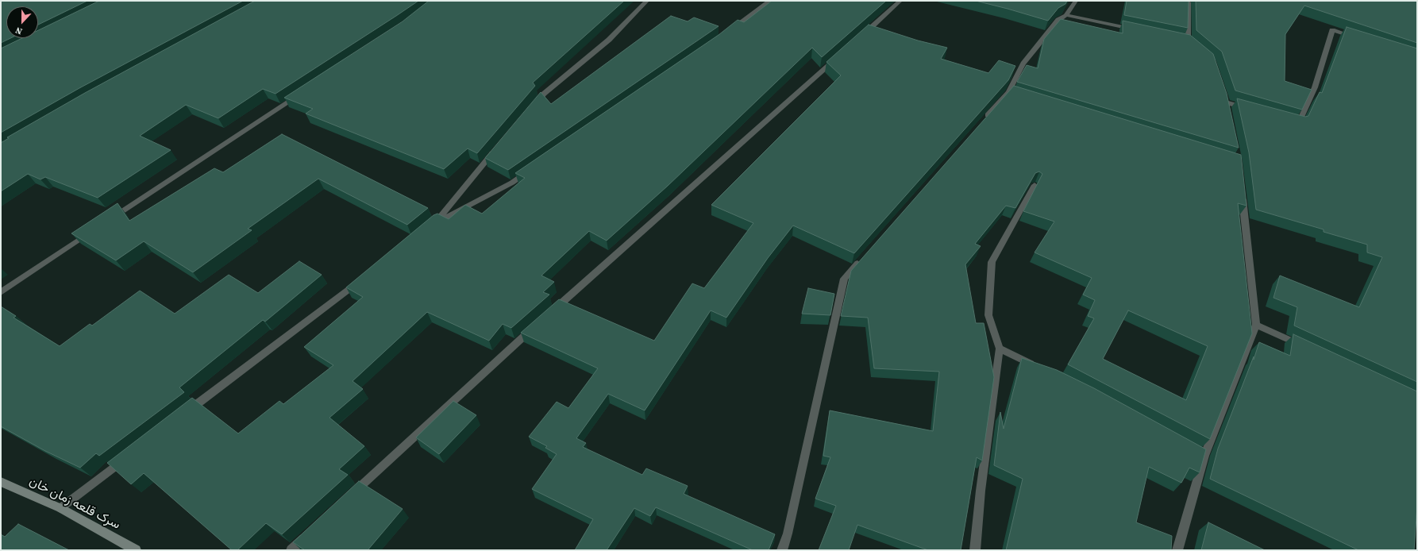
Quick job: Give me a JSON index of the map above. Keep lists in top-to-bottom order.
{
  "streets": {
    "street": ["سرک قلعه زمان خان"]
  },
  "north": "bottom"
}
